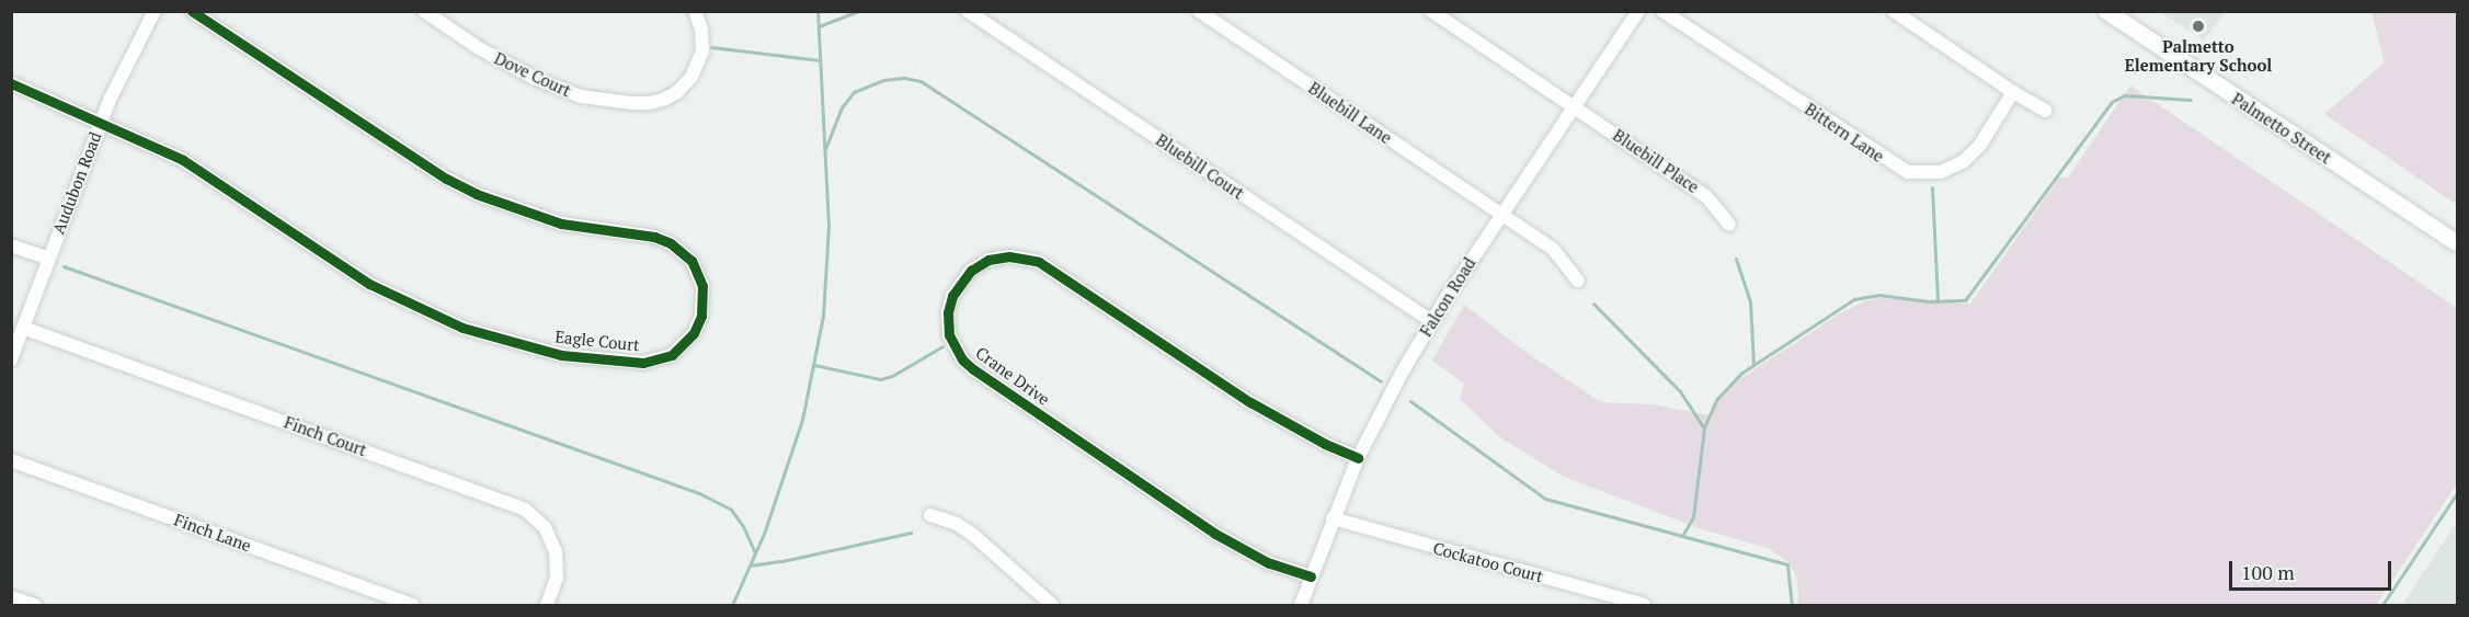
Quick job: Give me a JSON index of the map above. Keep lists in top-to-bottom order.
{
  "streets": {
    "main road": ["Palmetto Street"],
    "street": [
      "Dove Court",
      "Bluebill Lane",
      "Bittern Lane",
      "Bluebill Place",
      "Bluebill Court",
      "Audubon Road",
      "Falcon Road",
      "Eagle Court",
      "Crane Drive",
      "Finch Court",
      "Finch Lane",
      "Cockatoo Court"
    ]
  },
  "crossings": [
    ["Bluebill Lane", "Falcon Road"],
    ["Bluebill Place", "Falcon Road"],
    ["Bluebill Court", "Falcon Road"],
    ["Audubon Road", "Eagle Court"],
    ["Audubon Road", "Finch Court"],
    ["Falcon Road", "Crane Drive"],
    ["Falcon Road", "Cockatoo Court"]
  ],
  "places": ["Palmetto Elementary School"],
  "scale_bar": "100 m"
}
